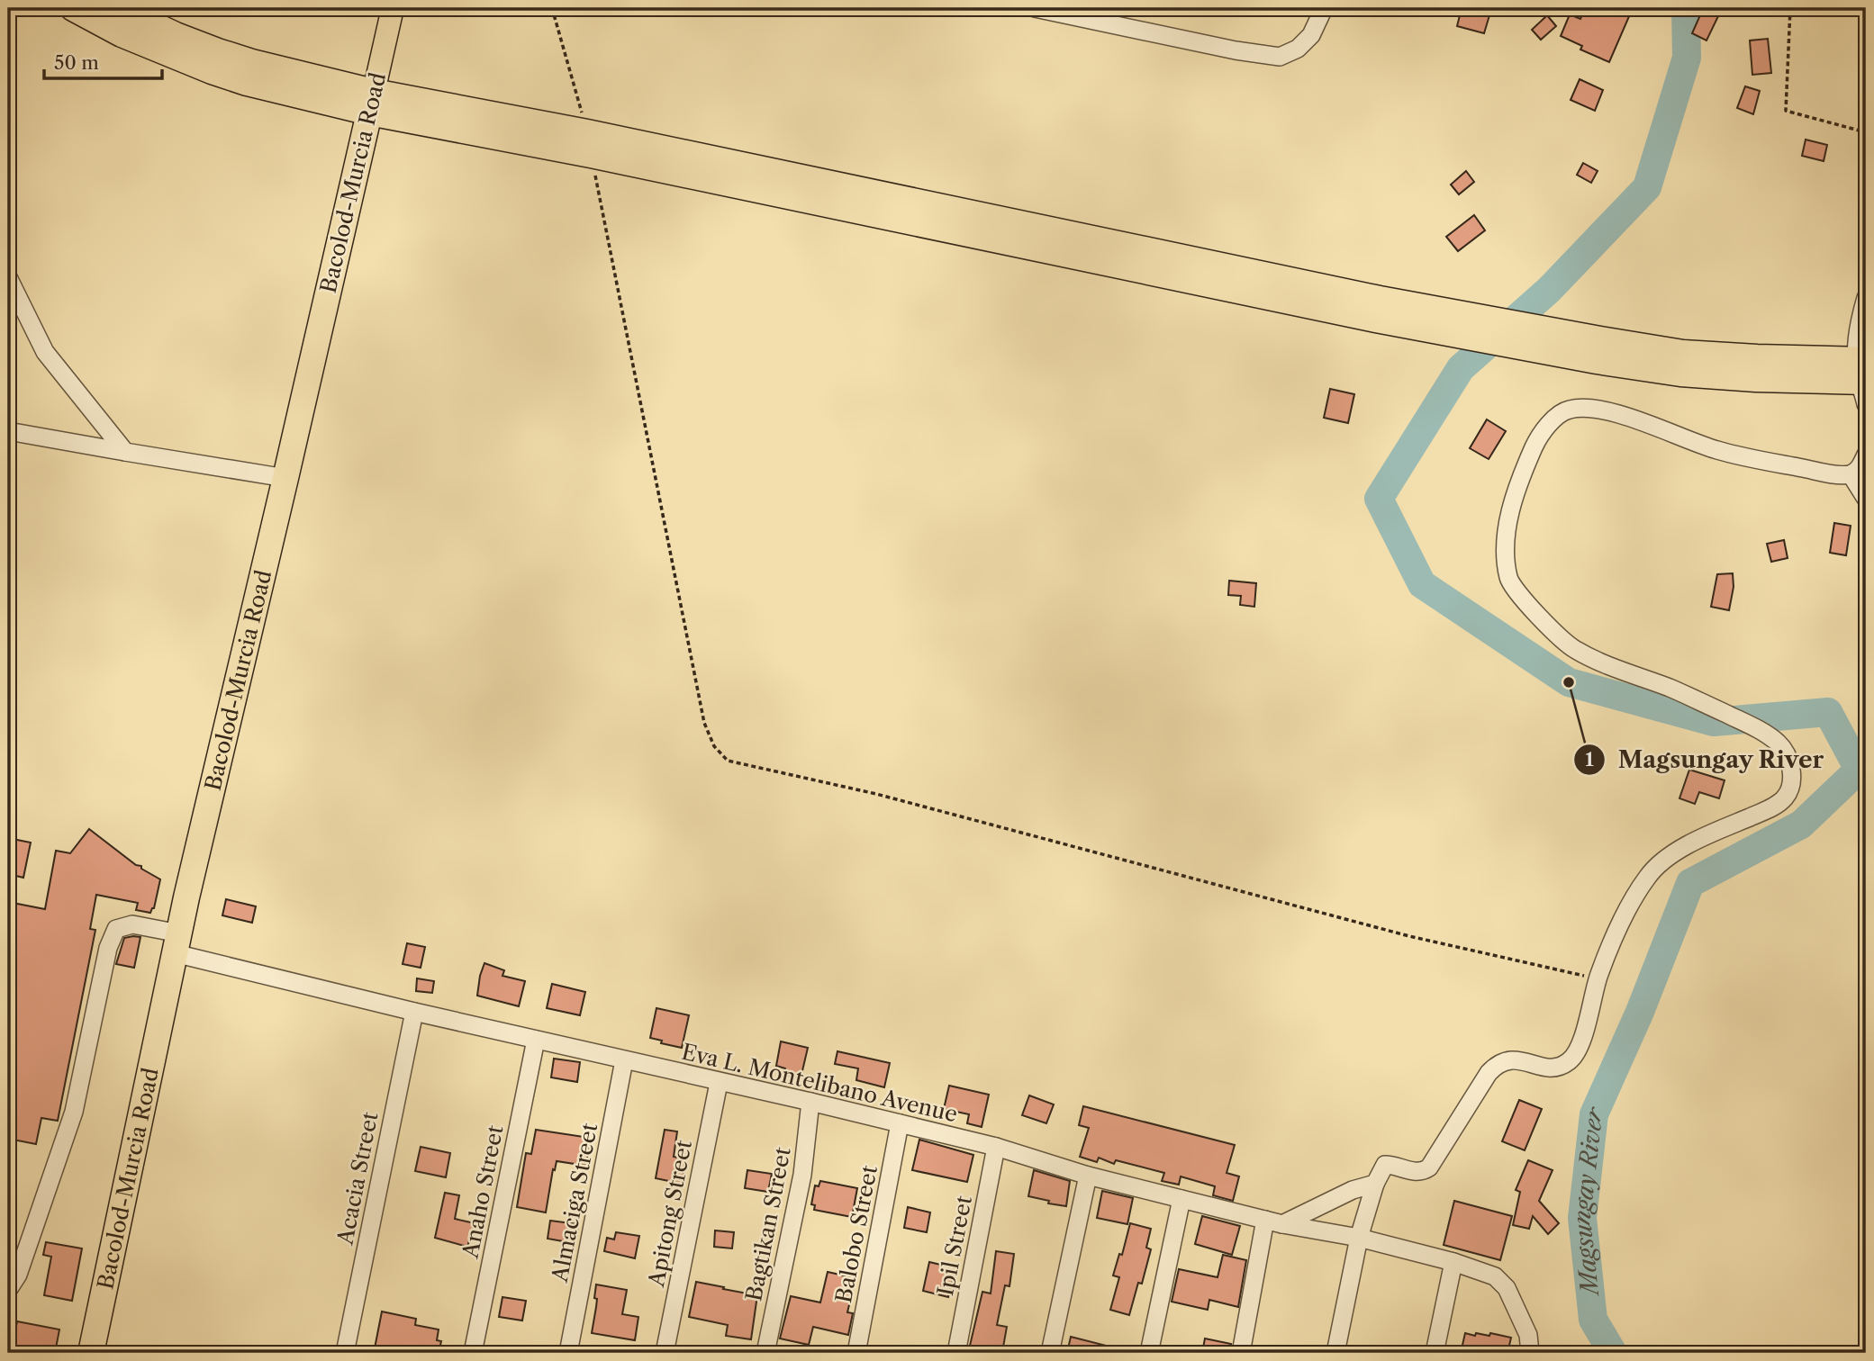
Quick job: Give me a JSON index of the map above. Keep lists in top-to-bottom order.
{
  "streets": {
    "highway": ["Bacolod-Murcia Road"],
    "street": [
      "Eva L. Montelibano Avenue",
      "Acacia Street",
      "Anaho Street",
      "Almaciga Street",
      "Apitong Street",
      "Bagtikan Street",
      "Balobo Street",
      "Ipil Street"
    ]
  },
  "crossings": [
    ["Bacolod-Murcia Road", "Eva L. Montelibano Avenue"],
    ["Eva L. Montelibano Avenue", "Acacia Street"],
    ["Eva L. Montelibano Avenue", "Anaho Street"],
    ["Eva L. Montelibano Avenue", "Almaciga Street"],
    ["Eva L. Montelibano Avenue", "Apitong Street"],
    ["Eva L. Montelibano Avenue", "Bagtikan Street"],
    ["Eva L. Montelibano Avenue", "Balobo Street"],
    ["Eva L. Montelibano Avenue", "Ipil Street"]
  ],
  "water": ["Magsungay River"],
  "places": ["Magsungay River"],
  "scale_bar": "50 m"
}
